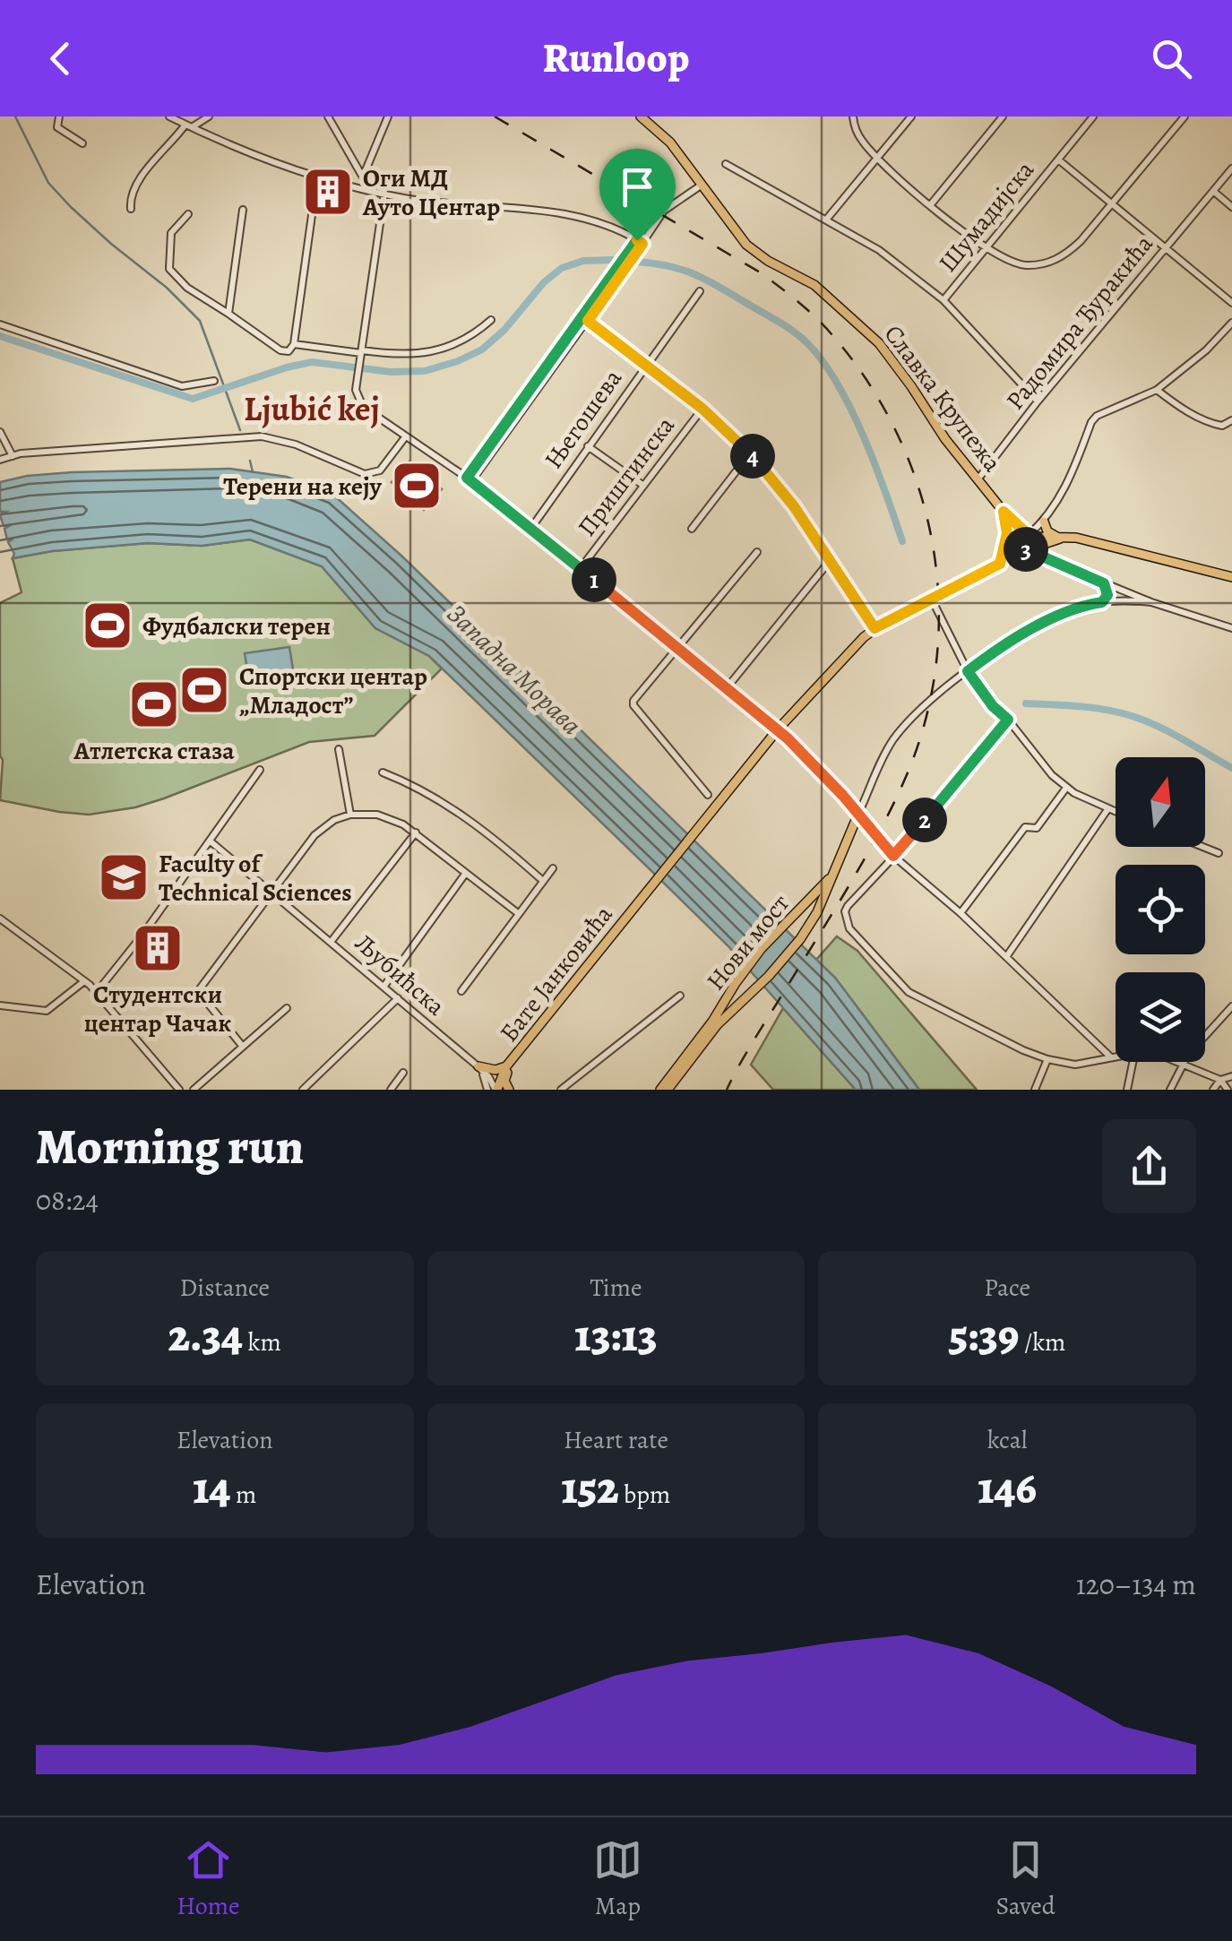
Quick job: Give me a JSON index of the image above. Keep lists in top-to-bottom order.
{
  "streets": {
    "main road": ["Славка Крупежа", "Нови мост", "Бате Јанковића"],
    "street": [
      "Шумадијска",
      "Радомира Ђуракића",
      "Његошева",
      "Приштинска",
      "Љубићска"
    ]
  },
  "crossings": [
    ["Радомира Ђуракића", "Славка Крупежа"],
    ["Славка Крупежа", "Бате Јанковића"],
    ["Бате Јанковића", "Љубићска"]
  ],
  "districts": ["Ljubić kej"],
  "water": ["Западна Морава"],
  "places": {
    "building": ["Оги МД Ауто Центар", "Студентски центар Чачак"],
    "sports": [
      "Терени на кеју",
      "Фудбалски терен",
      "Спортски центар „Младост”",
      "Атлетска стаза"
    ],
    "school or university": ["Faculty of Technical Sciences"]
  },
  "north": "top",
  "page": {
    "header": "Runloop",
    "pins": [
      "4",
      "3",
      "1",
      "2"
    ],
    "heading": ["Morning run", "08:24"],
    "stats": [
      ["Distance", "2.34 km"],
      ["Time", "13:13"],
      ["Pace", "5:39 /km"],
      ["Elevation", "14 m"],
      ["Heart rate", "152 bpm"],
      ["kcal", "146"]
    ],
    "chart": ["Elevation", "120–134 m"],
    "tabs": ["Home", "Map", "Saved"]
  }
}
